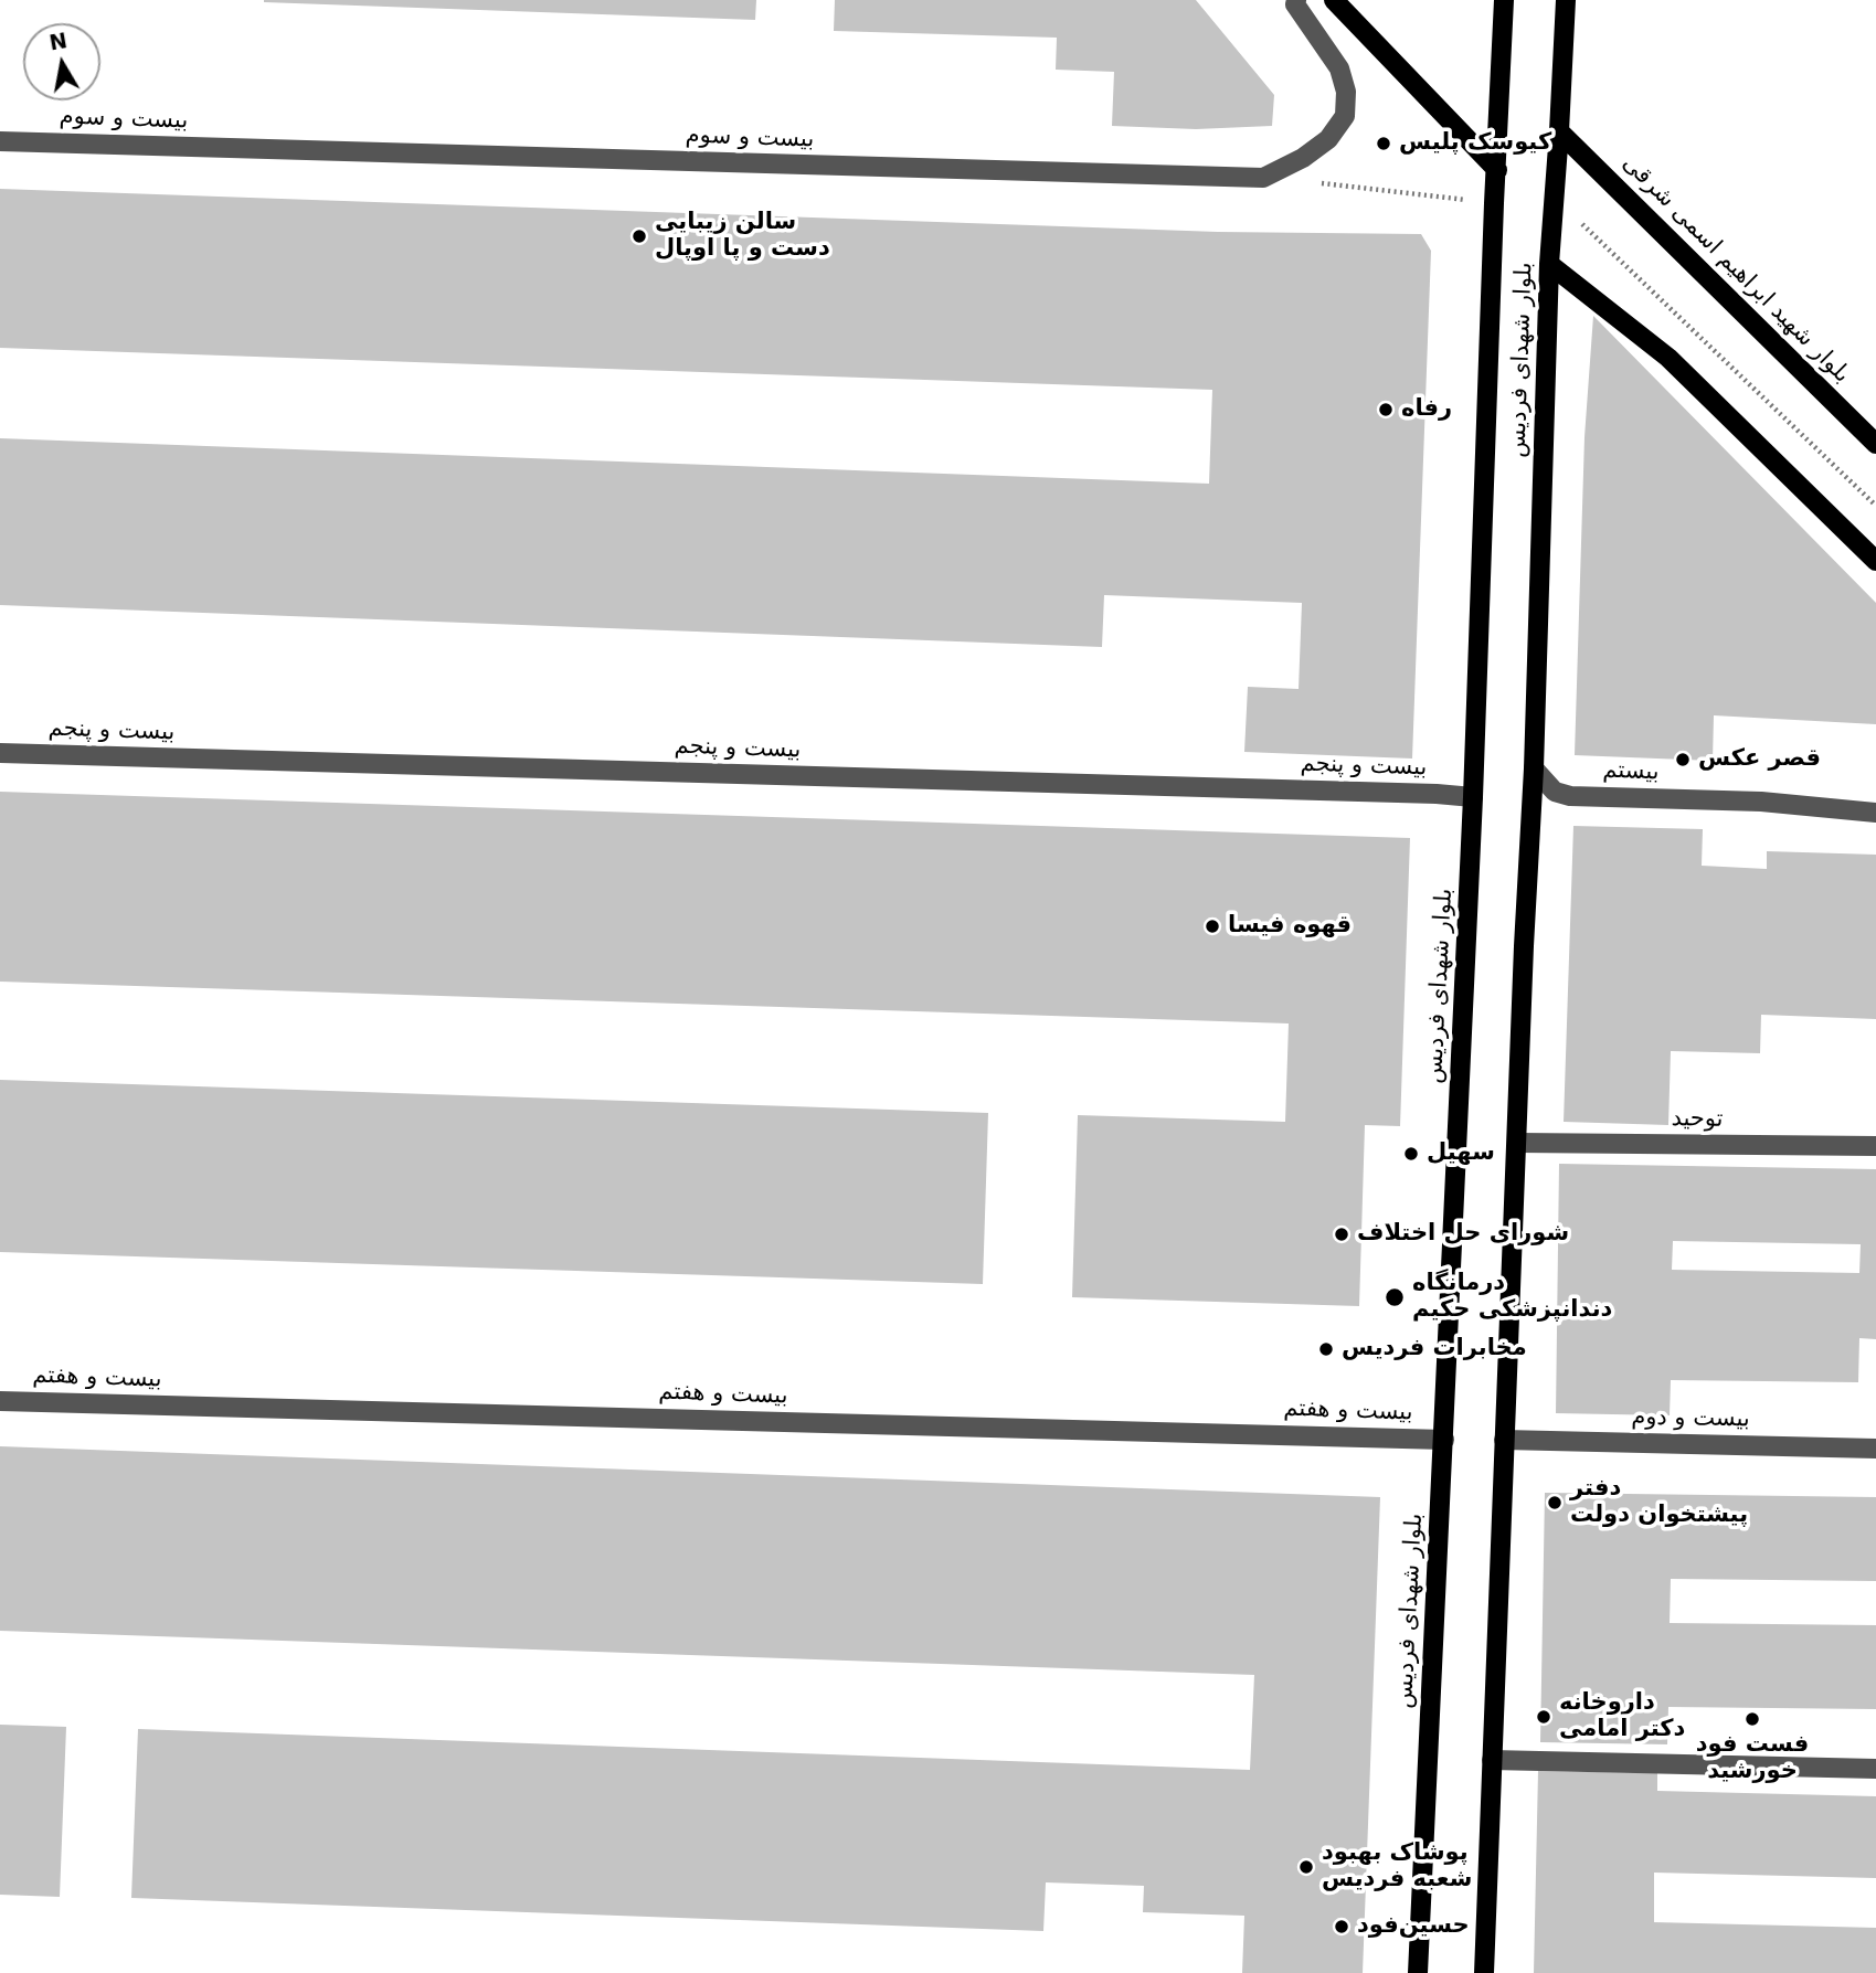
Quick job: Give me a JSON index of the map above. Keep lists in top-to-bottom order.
{
  "streets": {
    "main road": ["بلوار شهید ابراهیم اسمی شرقی", "بلوار شهدای فردیس"],
    "street": [
      "بیست و سوم",
      "بیست و پنجم",
      "بیستم",
      "توحید",
      "بیست و هفتم",
      "بیست و دوم"
    ]
  },
  "crossings": [
    ["بلوار شهید ابراهیم اسمی شرقی", "بلوار شهدای فردیس"],
    ["بلوار شهدای فردیس", "بیست و پنجم"],
    ["بلوار شهدای فردیس", "بیستم"],
    ["بلوار شهدای فردیس", "توحید"],
    ["بلوار شهدای فردیس", "بیست و هفتم"],
    ["بلوار شهدای فردیس", "بیست و دوم"]
  ],
  "places": [
    "کیوسک پلیس",
    "سالن زیبایی دست و پا اوپال",
    "رفاه",
    "قصر عکس",
    "قهوه فیسا",
    "سهیل",
    "شورای حل اختلاف",
    "درمانگاه دندانپزشکی حکیم",
    "مخابرات فردیس",
    "دفتر پیشتخوان دولت",
    "داروخانه دکتر امامی",
    "فست فود خورشید",
    "پوشاک بهبود شعبه فردیس",
    "حسین‌فود"
  ],
  "north": "top"
}
